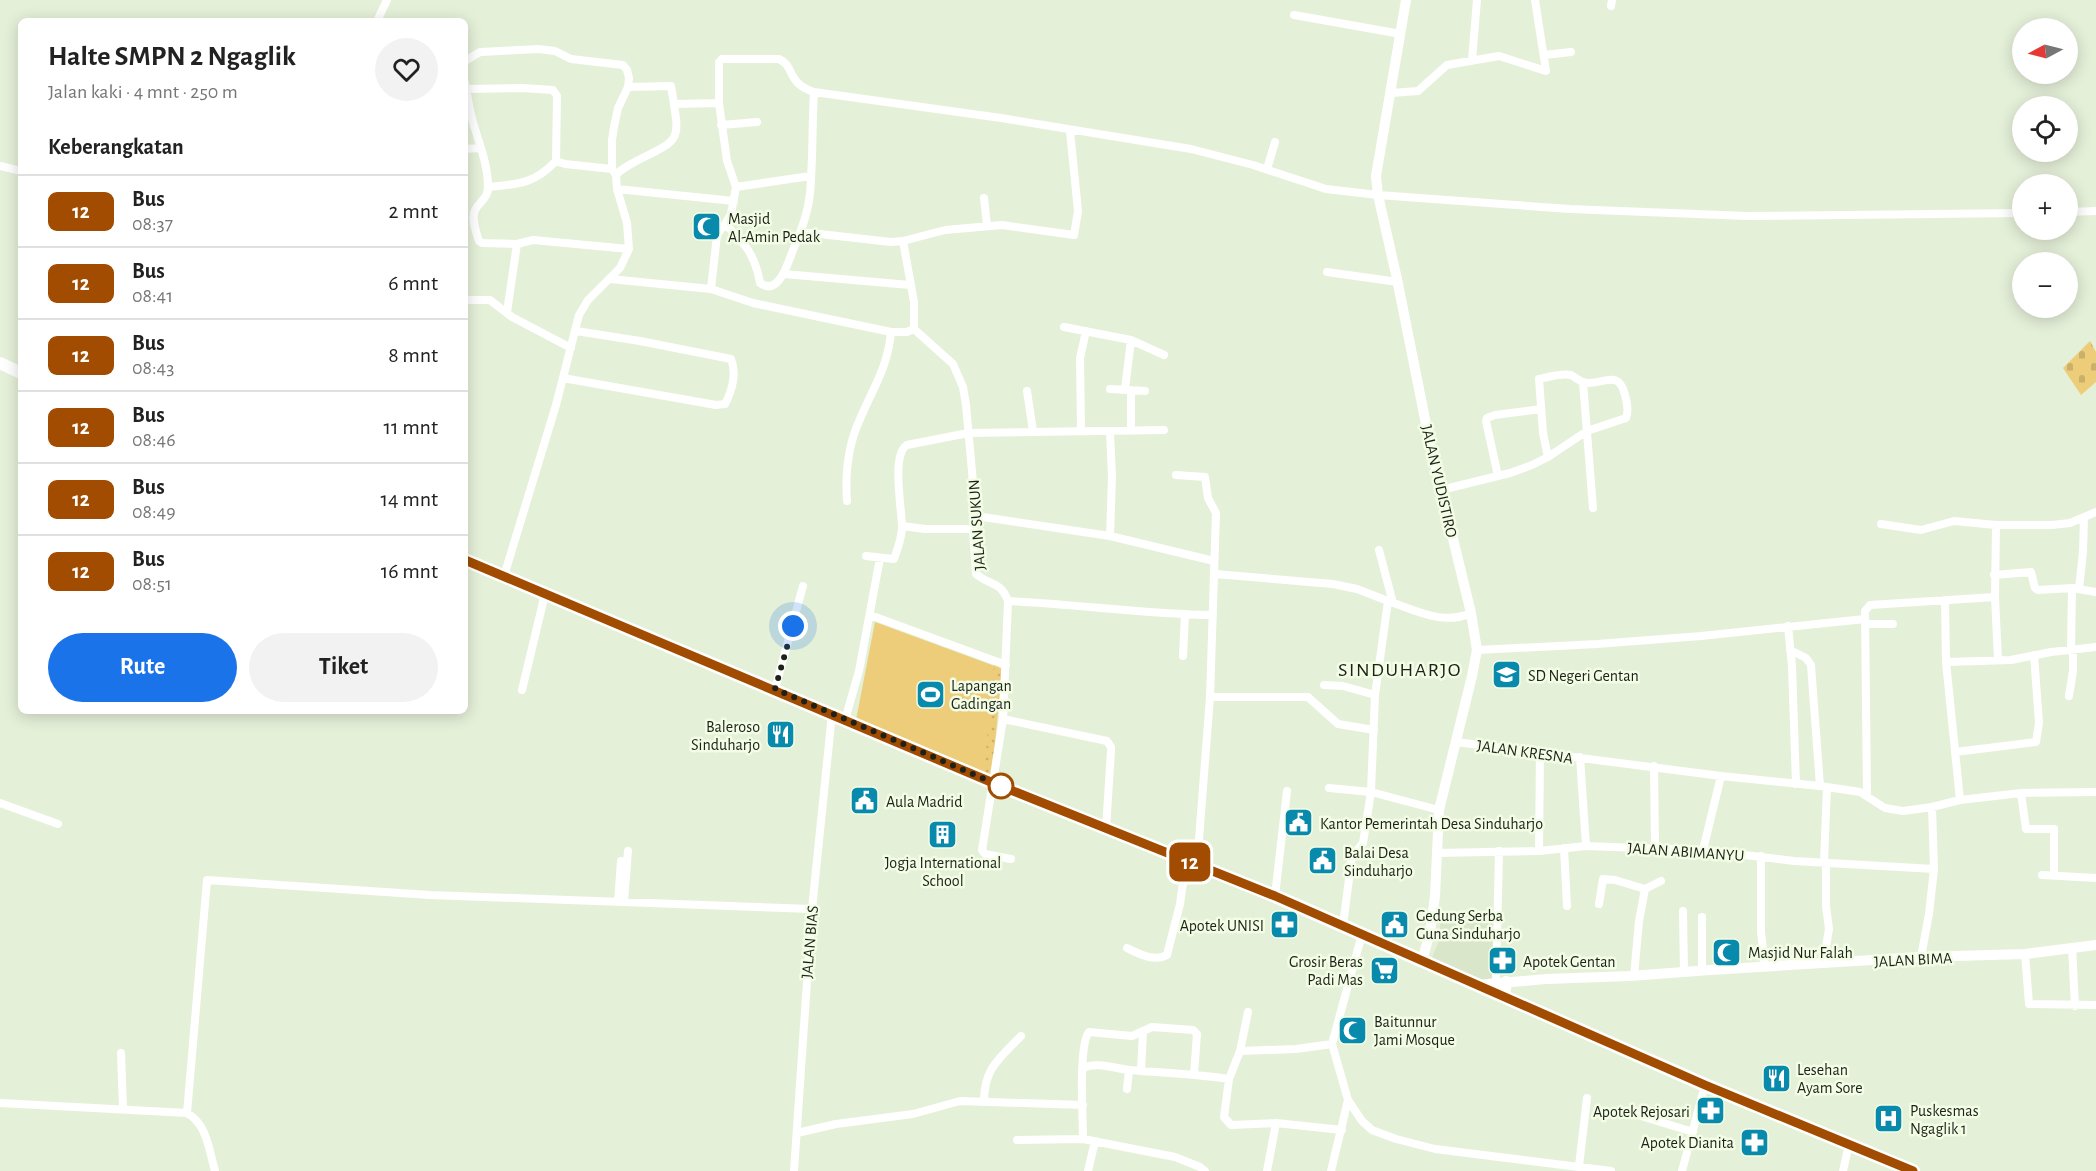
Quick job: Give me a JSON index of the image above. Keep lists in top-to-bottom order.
{
  "streets": {
    "street": [
      "JALAN YUDISTIRO",
      "JALAN SUKUN",
      "JALAN KRESNA",
      "JALAN ABIMANYU",
      "JALAN BIAS",
      "JALAN BIMA"
    ]
  },
  "crossings": [
    ["JALAN YUDISTIRO", "JALAN KRESNA"],
    ["JALAN YUDISTIRO", "JALAN ABIMANYU"],
    ["JALAN KRESNA", "JALAN ABIMANYU"]
  ],
  "districts": ["SINDUHARJO"],
  "places": {
    "mosque": ["Masjid Al-Amin Pedak", "Masjid Nur Falah", "Baitunnur Jami Mosque"],
    "school or university": ["SD Negeri Gentan"],
    "sports": ["Lapangan Gadingan"],
    "restaurant": ["Baleroso Sinduharjo", "Lesehan Ayam Sore"],
    "public building": [
      "Aula Madrid",
      "Kantor Pemerintah Desa Sinduharjo",
      "Balai Desa Sinduharjo",
      "Gedung Serba Guna Sinduharjo"
    ],
    "building": ["Jogja International School"],
    "pharmacy": [
      "Apotek UNISI",
      "Apotek Gentan",
      "Apotek Rejosari",
      "Apotek Dianita"
    ],
    "supermarket": ["Grosir Beras Padi Mas"],
    "hospital": ["Puskesmas Ngaglik 1"]
  },
  "lines": ["bus line 12"],
  "north": "left",
  "page": {
    "on_map": "12",
    "map_buttons": ["+", "−"],
    "heading": [
      ["Halte SMPN 2 Ngaglik", "Jalan kaki · 4 mnt · 250 m"],
      "Keberangkatan"
    ],
    "list": [
      {
        "mark": "12",
        "name": "Bus",
        "note": "08:37",
        "value": "2 mnt"
      },
      {
        "mark": "12",
        "name": "Bus",
        "note": "08:41",
        "value": "6 mnt"
      },
      {
        "mark": "12",
        "name": "Bus",
        "note": "08:43",
        "value": "8 mnt"
      },
      {
        "mark": "12",
        "name": "Bus",
        "note": "08:46",
        "value": "11 mnt"
      },
      {
        "mark": "12",
        "name": "Bus",
        "note": "08:49",
        "value": "14 mnt"
      },
      {
        "mark": "12",
        "name": "Bus",
        "note": "08:51",
        "value": "16 mnt"
      }
    ],
    "buttons": ["Rute", "Tiket"]
  }
}
